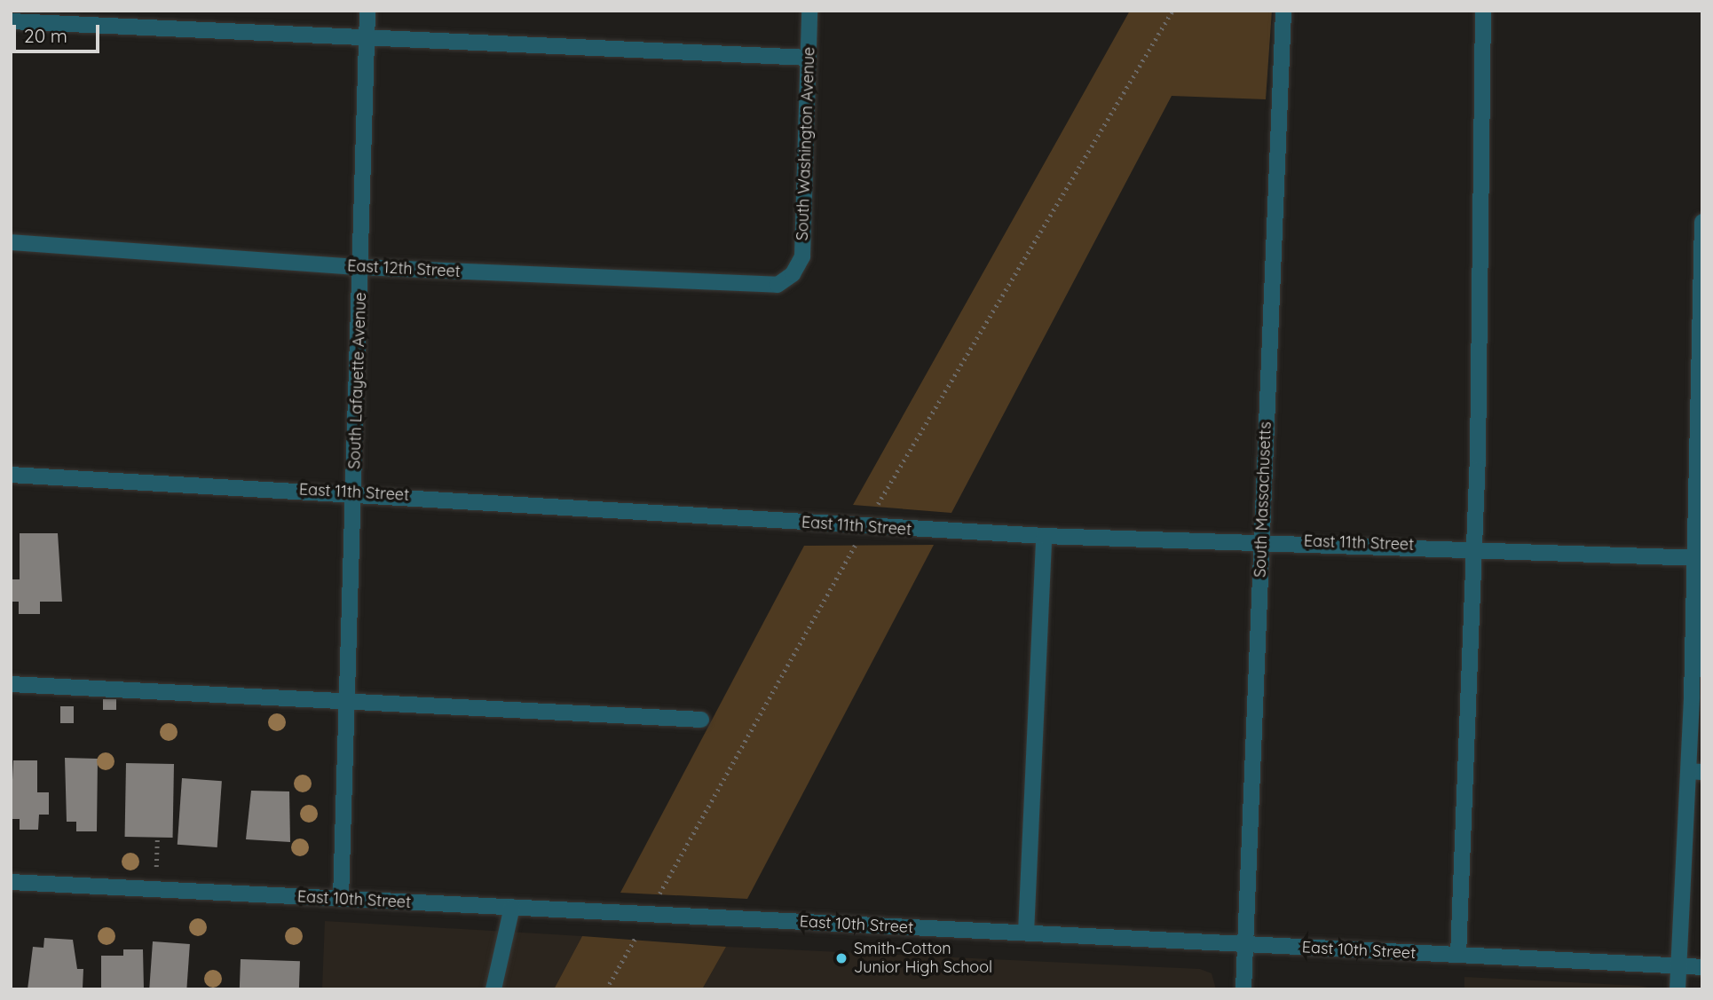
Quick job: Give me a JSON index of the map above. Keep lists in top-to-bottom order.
{
  "streets": {
    "street": [
      "South Washington Avenue",
      "East 12th Street",
      "South Lafayette Avenue",
      "East 11th Street",
      "South Massachusetts",
      "East 10th Street"
    ]
  },
  "crossings": [
    ["South Washington Avenue", "East 12th Street"],
    ["East 12th Street", "South Lafayette Avenue"],
    ["South Lafayette Avenue", "East 11th Street"],
    ["South Lafayette Avenue", "East 10th Street"],
    ["East 11th Street", "South Massachusetts"],
    ["South Massachusetts", "East 10th Street"]
  ],
  "places": ["Smith-Cotton Junior High School"],
  "scale_bar": "20 m"
}
